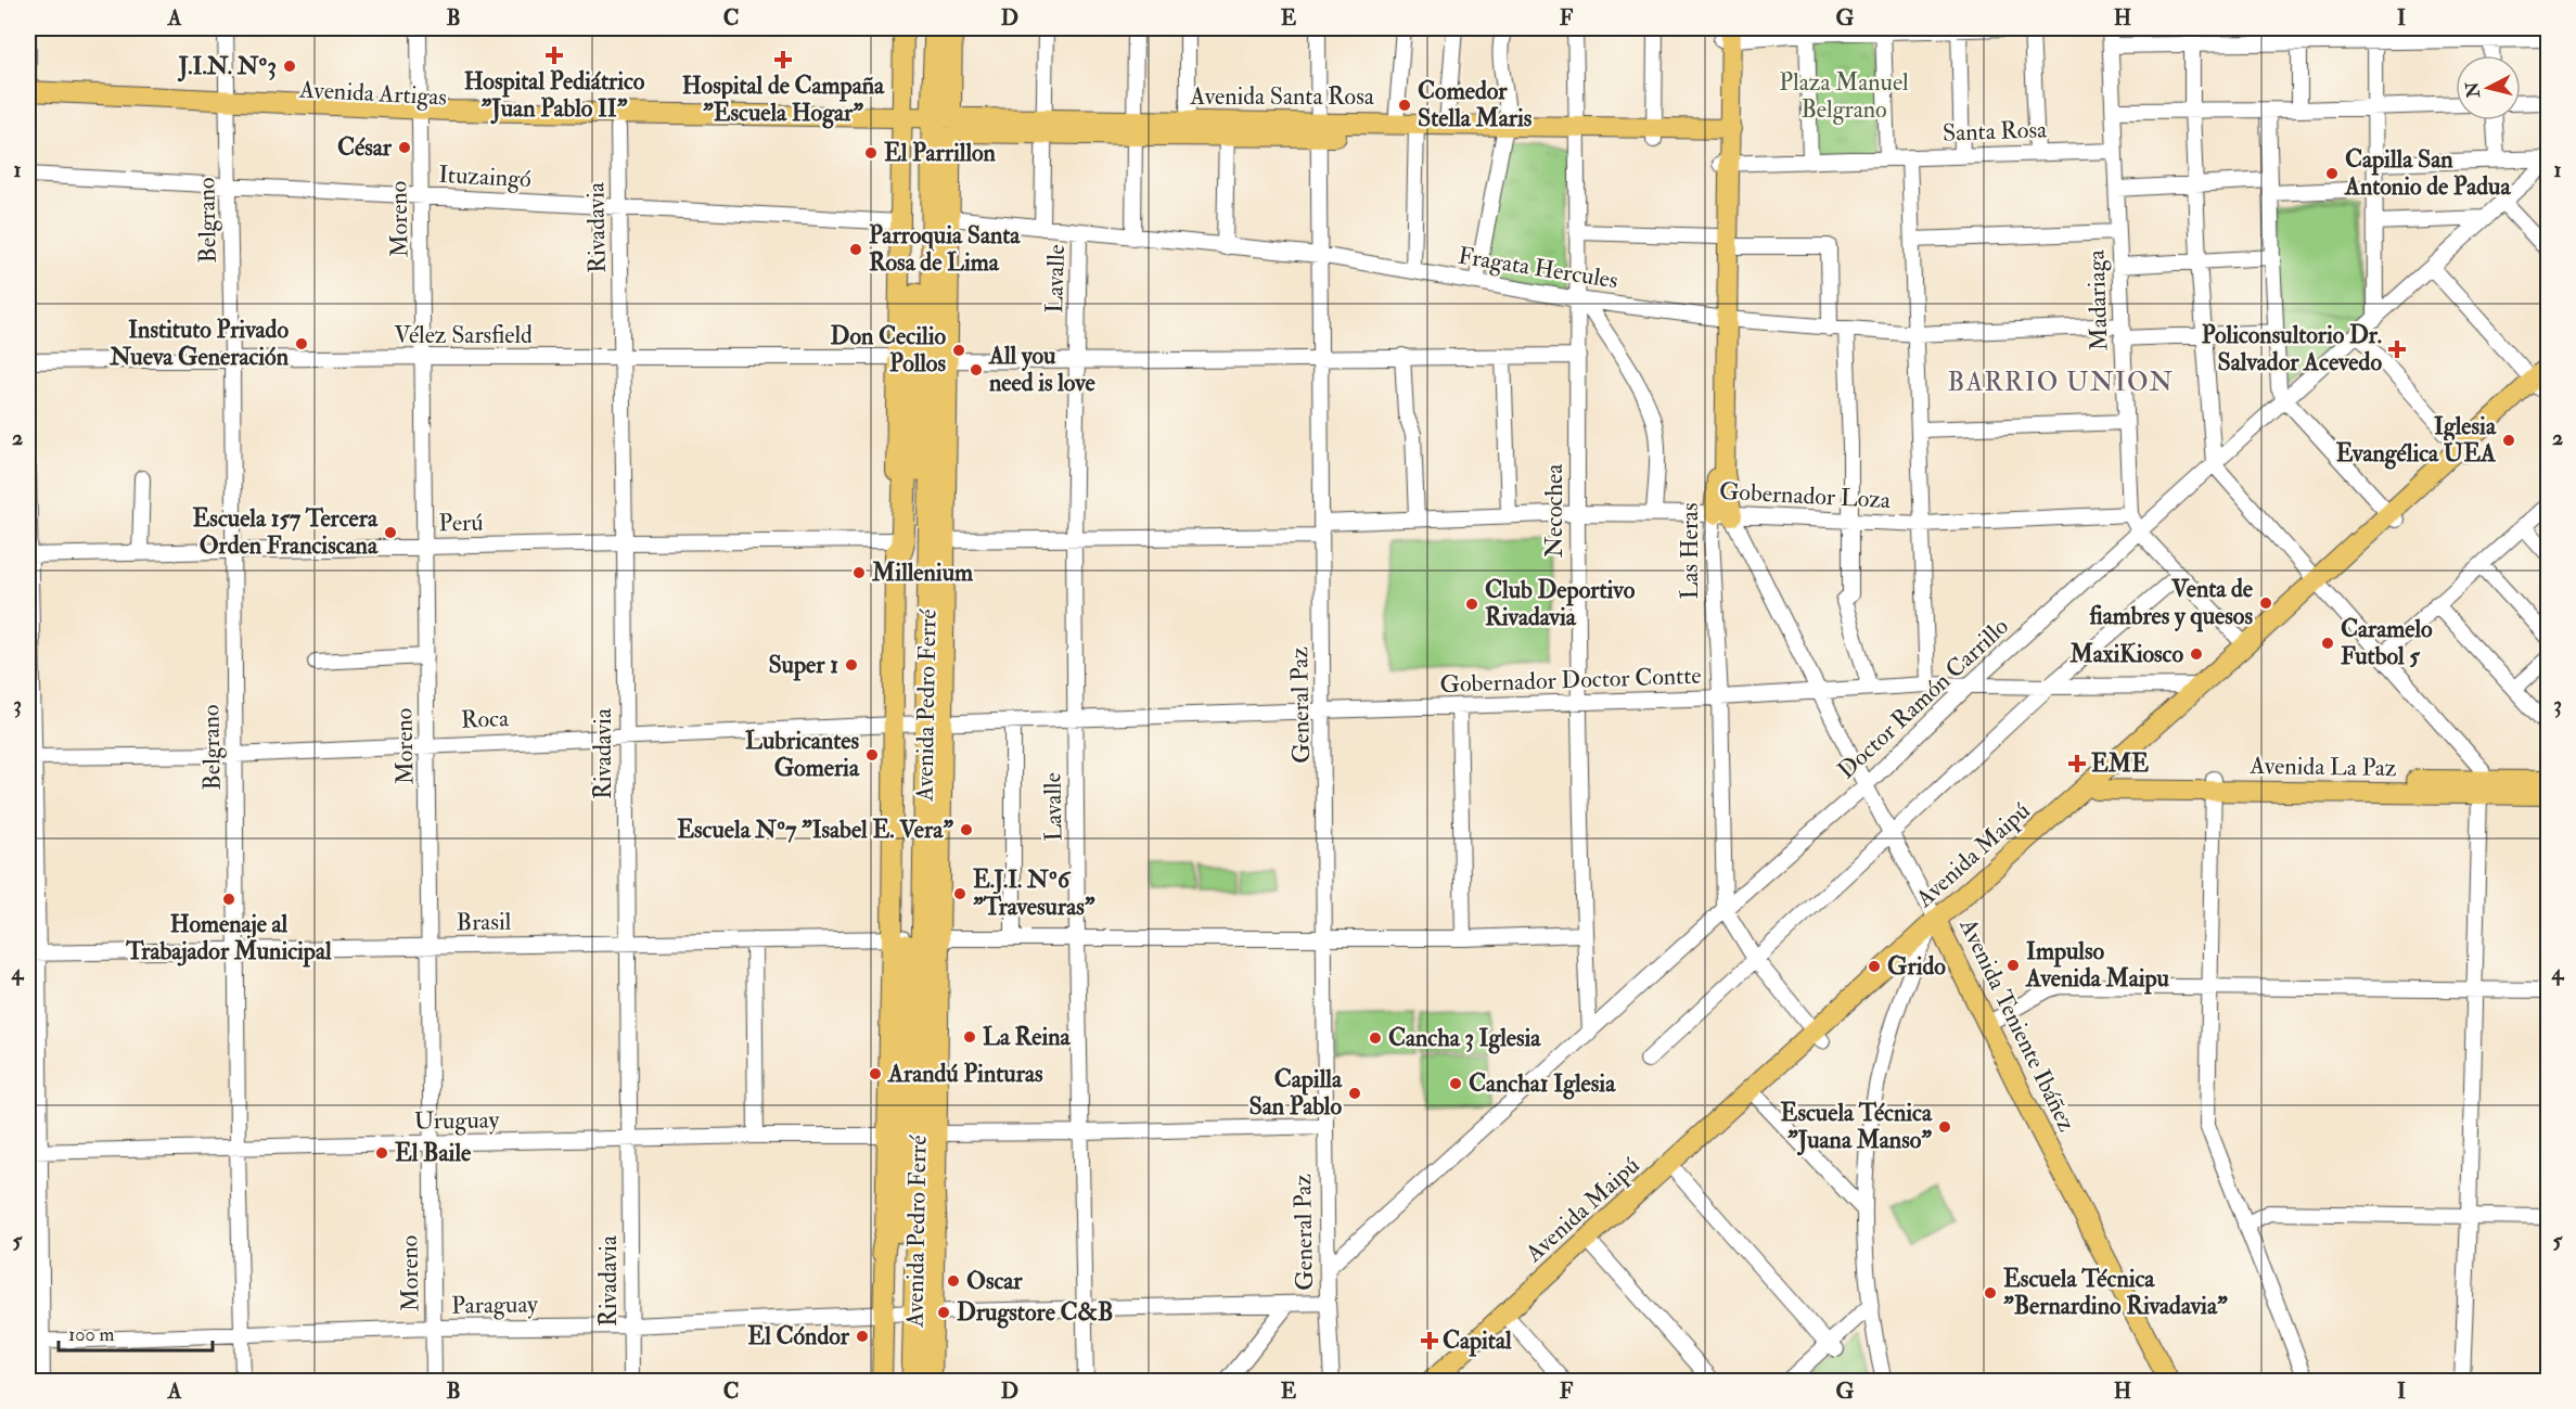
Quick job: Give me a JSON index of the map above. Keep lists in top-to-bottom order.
{
  "streets": {
    "highway": ["Avenida Pedro Ferré"],
    "main road": [
      "Avenida Artigas",
      "Avenida Santa Rosa",
      "Las Heras",
      "Avenida La Paz",
      "Avenida Maipú",
      "Avenida Teniente Ibáñez"
    ],
    "street": [
      "Santa Rosa",
      "Ituzaingó",
      "Moreno",
      "Belgrano",
      "Rivadavia",
      "Fragata Hercules",
      "Lavalle",
      "Madariaga",
      "Vélez Sarsfield",
      "Gobernador Loza",
      "Necochea",
      "Perú",
      "Gobernador Doctor Contte",
      "Doctor Ramón Carrillo",
      "General Paz",
      "Roca",
      "Brasil",
      "Uruguay",
      "Paraguay"
    ]
  },
  "crossings": [
    ["Avenida Artigas", "Avenida Santa Rosa"],
    ["Avenida Artigas", "Moreno"],
    ["Avenida Artigas", "Belgrano"],
    ["Avenida Artigas", "Rivadavia"],
    ["Avenida Artigas", "Avenida Pedro Ferré"],
    ["Avenida Santa Rosa", "Lavalle"],
    ["Avenida Santa Rosa", "Necochea"],
    ["Avenida Santa Rosa", "Las Heras"],
    ["Avenida Santa Rosa", "Avenida Pedro Ferré"],
    ["Avenida Santa Rosa", "General Paz"],
    ["Santa Rosa", "Madariaga"],
    ["Santa Rosa", "Las Heras"],
    ["Ituzaingó", "Moreno"],
    ["Ituzaingó", "Belgrano"],
    ["Ituzaingó", "Rivadavia"],
    ["Ituzaingó", "Avenida Pedro Ferré"],
    ["Moreno", "Vélez Sarsfield"],
    ["Moreno", "Perú"],
    ["Moreno", "Roca"],
    ["Moreno", "Brasil"],
    ["Moreno", "Uruguay"],
    ["Moreno", "Paraguay"],
    ["Belgrano", "Vélez Sarsfield"],
    ["Belgrano", "Perú"],
    ["Belgrano", "Roca"],
    ["Belgrano", "Brasil"],
    ["Belgrano", "Uruguay"],
    ["Belgrano", "Paraguay"],
    ["Rivadavia", "Vélez Sarsfield"],
    ["Rivadavia", "Perú"],
    ["Rivadavia", "Roca"],
    ["Rivadavia", "Brasil"],
    ["Rivadavia", "Uruguay"],
    ["Rivadavia", "Paraguay"],
    ["Fragata Hercules", "Lavalle"],
    ["Fragata Hercules", "Madariaga"],
    ["Fragata Hercules", "Necochea"],
    ["Fragata Hercules", "Las Heras"],
    ["Fragata Hercules", "Avenida Pedro Ferré"],
    ["Fragata Hercules", "General Paz"],
    ["Lavalle", "Vélez Sarsfield"],
    ["Lavalle", "Gobernador Loza"],
    ["Lavalle", "Gobernador Doctor Contte"],
    ["Lavalle", "Brasil"],
    ["Lavalle", "Paraguay"],
    ["Madariaga", "Gobernador Loza"],
    ["Madariaga", "Doctor Ramón Carrillo"],
    ["Madariaga", "Avenida Maipú"],
    ["Vélez Sarsfield", "Necochea"],
    ["Vélez Sarsfield", "Avenida Pedro Ferré"],
    ["Vélez Sarsfield", "General Paz"],
    ["Gobernador Loza", "Necochea"],
    ["Gobernador Loza", "Las Heras"],
    ["Gobernador Loza", "Avenida Pedro Ferré"],
    ["Gobernador Loza", "General Paz"],
    ["Gobernador Loza", "Avenida Teniente Ibáñez"],
    ["Necochea", "Gobernador Doctor Contte"],
    ["Necochea", "Doctor Ramón Carrillo"],
    ["Necochea", "Brasil"],
    ["Perú", "Avenida Pedro Ferré"],
    ["Las Heras", "Gobernador Doctor Contte"],
    ["Las Heras", "Doctor Ramón Carrillo"],
    ["Las Heras", "Avenida Teniente Ibáñez"],
    ["Gobernador Doctor Contte", "Doctor Ramón Carrillo"],
    ["Gobernador Doctor Contte", "Avenida Pedro Ferré"],
    ["Gobernador Doctor Contte", "General Paz"],
    ["Gobernador Doctor Contte", "Roca"],
    ["Gobernador Doctor Contte", "Avenida Maipú"],
    ["Gobernador Doctor Contte", "Avenida Teniente Ibáñez"],
    ["Doctor Ramón Carrillo", "General Paz"],
    ["Doctor Ramón Carrillo", "Avenida Teniente Ibáñez"],
    ["Avenida Pedro Ferré", "Roca"],
    ["Avenida Pedro Ferré", "Brasil"],
    ["Avenida Pedro Ferré", "Uruguay"],
    ["Avenida Pedro Ferré", "Paraguay"],
    ["General Paz", "Brasil"],
    ["General Paz", "Paraguay"],
    ["Avenida La Paz", "Avenida Maipú"],
    ["Avenida Maipú", "Avenida Teniente Ibáñez"]
  ],
  "districts": ["BARRIO UNION"],
  "parks": ["Plaza Manuel Belgrano"],
  "places": {
    "health": [
      "Hospital Pediátrico \"Juan Pablo II\"",
      "Hospital de Campaña \"Escuela Hogar\"",
      "Policonsultorio Dr. Salvador Acevedo",
      "EME",
      "Capital"
    ],
    "other": [
      "J.I.N. Nº3",
      "Comedor Stella Maris",
      "César",
      "El Parrillon",
      "Capilla San Antonio de Padua",
      "Parroquia Santa Rosa de Lima",
      "Instituto Privado Nueva Generación",
      "Don Cecilio Pollos",
      "All you need is love",
      "Iglesia Evangélica UEA",
      "Escuela 157 Tercera Orden Franciscana",
      "Millenium",
      "Venta de fiambres y quesos",
      "Club Deportivo Rivadavia",
      "Caramelo Futbol 5",
      "MaxiKiosco",
      "Super 1",
      "Lubricantes Gomeria",
      "Escuela Nº7 \"Isabel E. Vera\"",
      "E.J.I. Nº6 \"Travesuras\"",
      "Homenaje al Trabajador Municipal",
      "Impulso Avenida Maipu",
      "Grido",
      "La Reina",
      "Cancha 3 Iglesia",
      "Arandú Pinturas",
      "Cancha1 Iglesia",
      "Capilla San Pablo",
      "Escuela Técnica \"Juana Manso\"",
      "El Baile",
      "Oscar",
      "Escuela Técnica \"Bernardino Rivadavia\"",
      "Drugstore C&B",
      "El Cóndor"
    ]
  },
  "scale_bar": "100 m",
  "north": "left",
  "grid": {
    "columns": [
      "A",
      "B",
      "C",
      "D",
      "E",
      "F",
      "G",
      "H",
      "I"
    ],
    "rows": [
      "1",
      "2",
      "3",
      "4",
      "5"
    ]
  }
}
